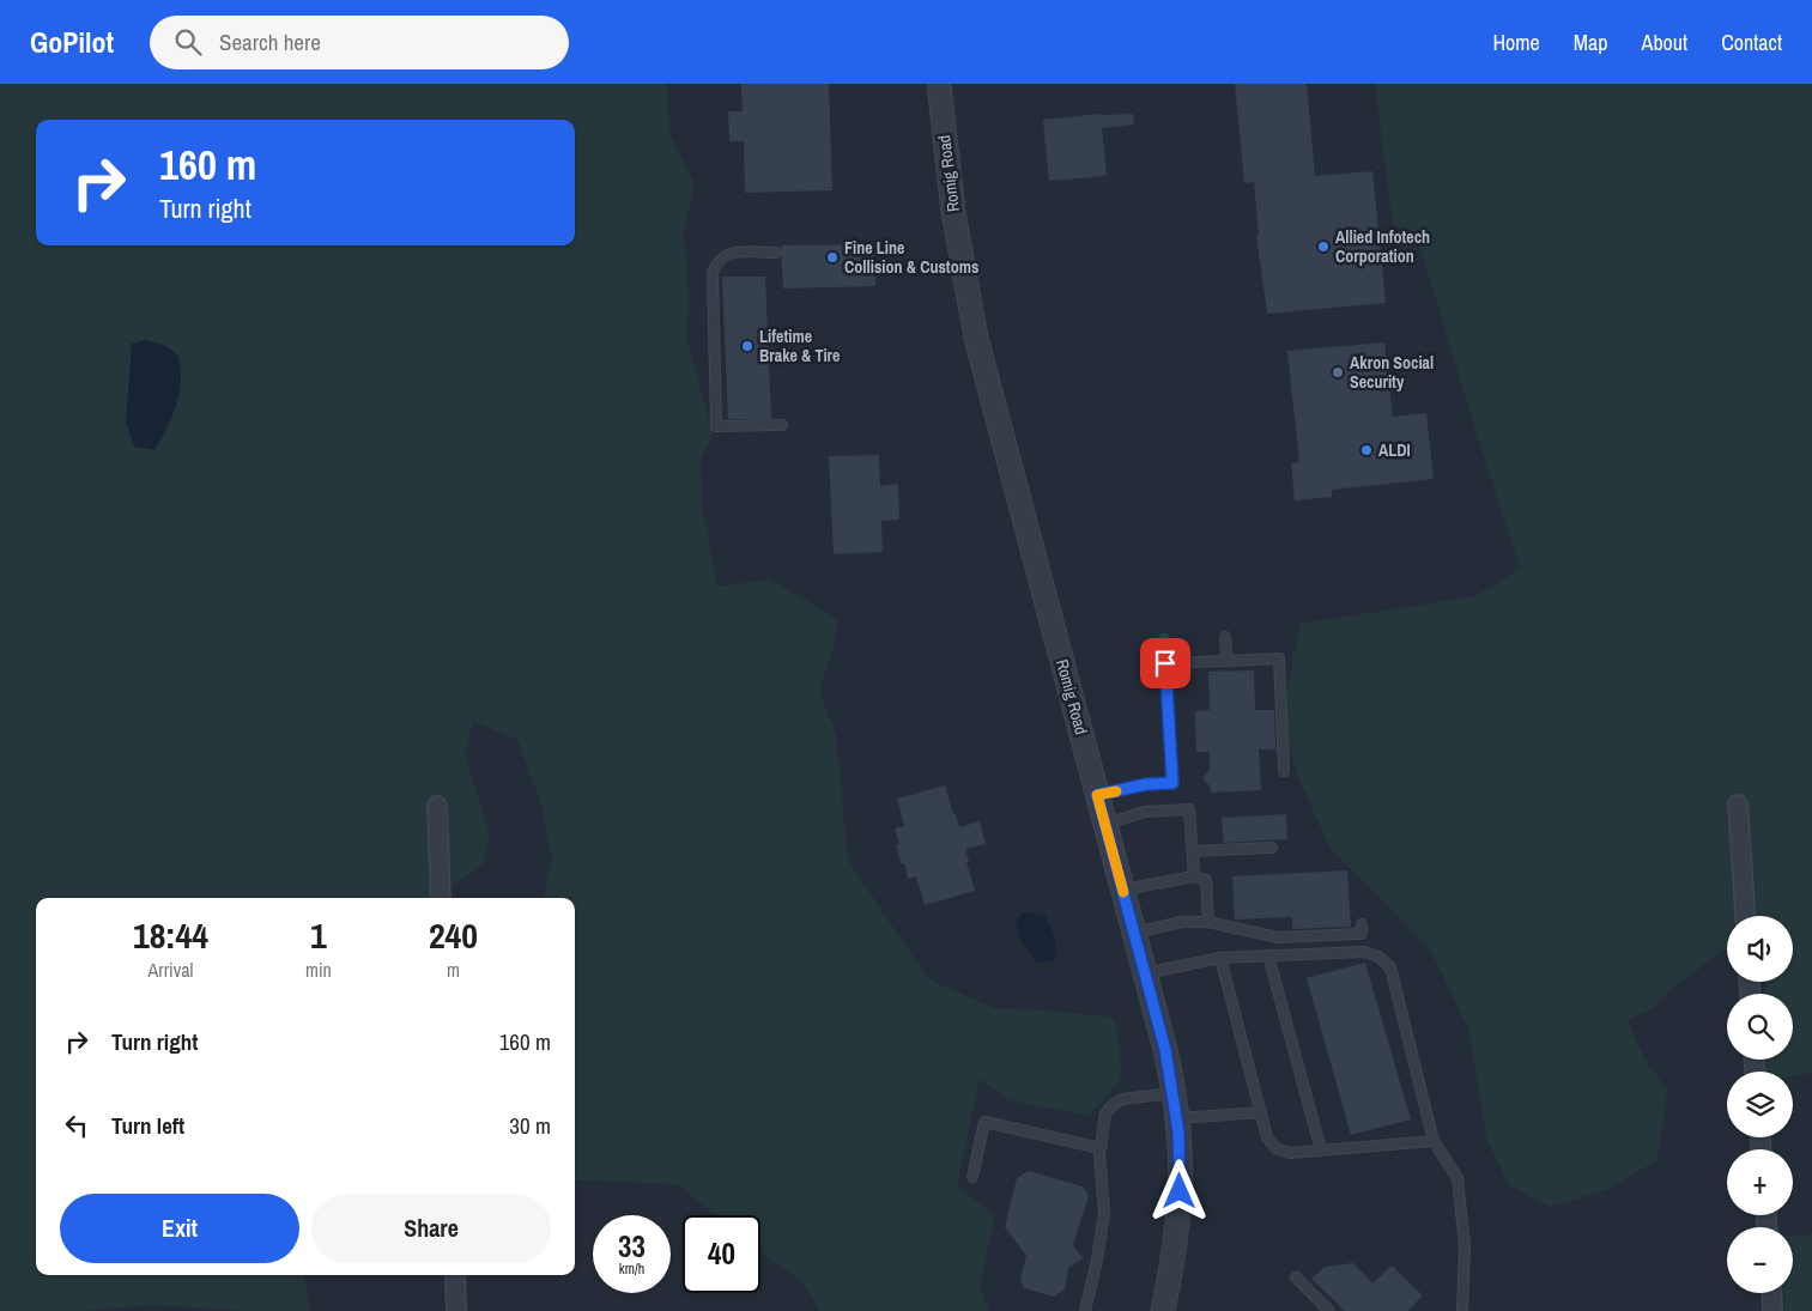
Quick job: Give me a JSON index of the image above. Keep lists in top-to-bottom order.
{
  "streets": {
    "street": ["Romig Road"]
  },
  "places": [
    "Allied Infotech Corporation",
    "Fine Line Collision & Customs",
    "Lifetime Brake & Tire",
    "Akron Social Security",
    "ALDI"
  ],
  "page": {
    "header": "GoPilot",
    "search": "Search here",
    "nav": [
      "Home",
      "Map",
      "About",
      "Contact"
    ],
    "turn": ["160 m", "Turn right"],
    "eta": [
      "18:44",
      "Arrival",
      "1",
      "min",
      "240",
      "m"
    ],
    "map_buttons": ["+", "−"],
    "list": [
      {
        "name": "Turn right",
        "value": "160 m"
      },
      {
        "name": "Turn left",
        "value": "30 m"
      }
    ],
    "buttons": ["Exit", "Share"],
    "speed": "33 km/h",
    "limit": "40"
  }
}
